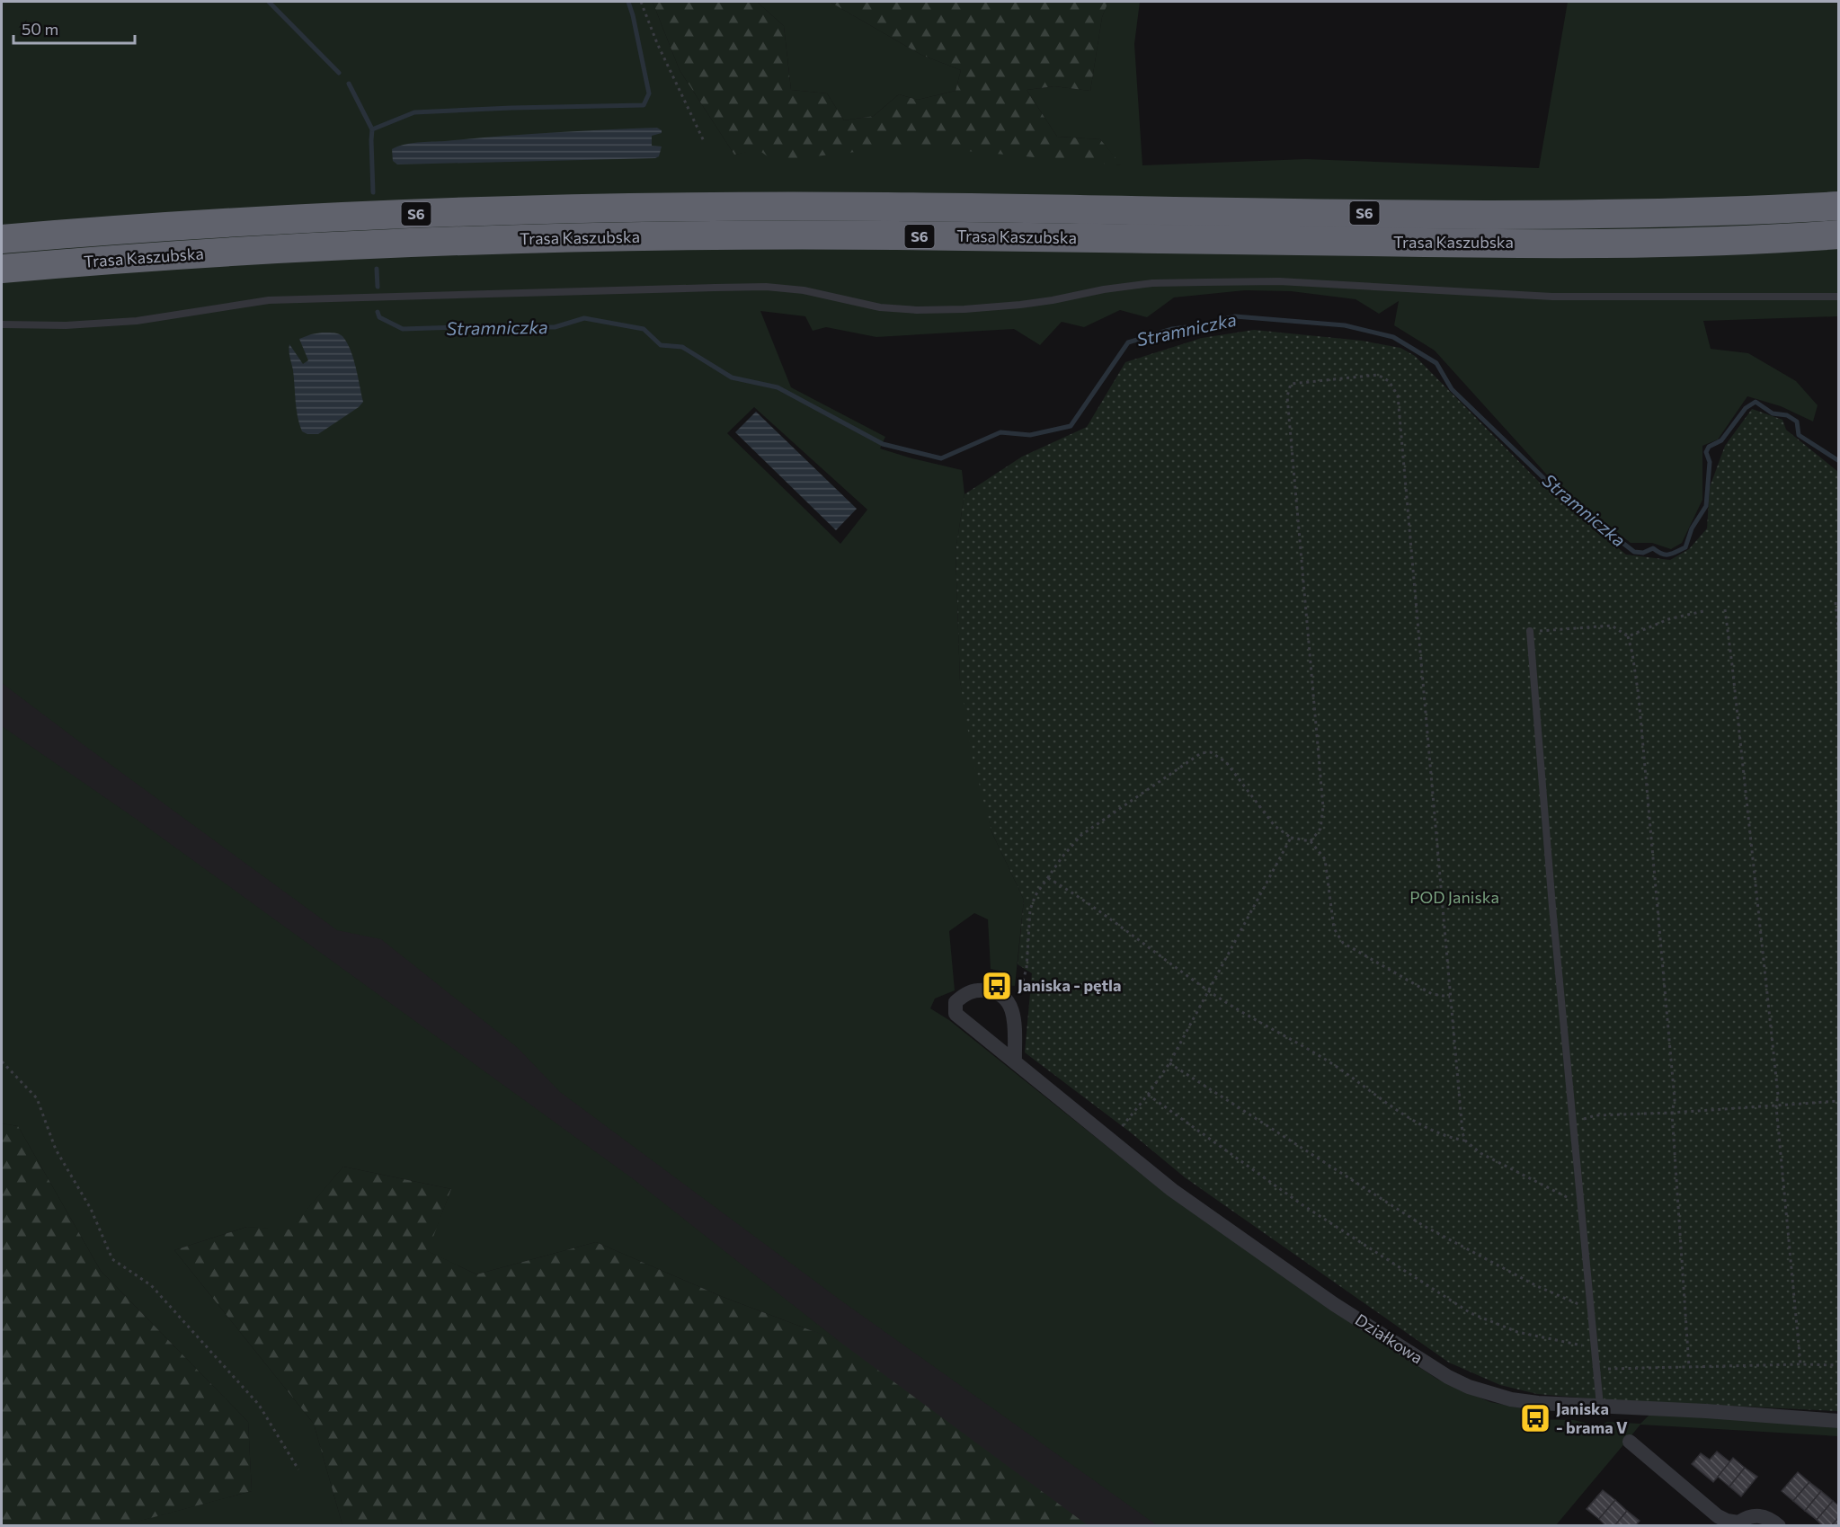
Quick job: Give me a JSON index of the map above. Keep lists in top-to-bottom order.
{
  "streets": {
    "highway": ["S6", "Trasa Kaszubska"],
    "street": ["Działkowa"]
  },
  "water": ["Stramniczka"],
  "parks": ["POD Janiska"],
  "places": {
    "bus stop": ["Janiska - pętla", "Janiska - brama V"]
  },
  "scale_bar": "50 m"
}
